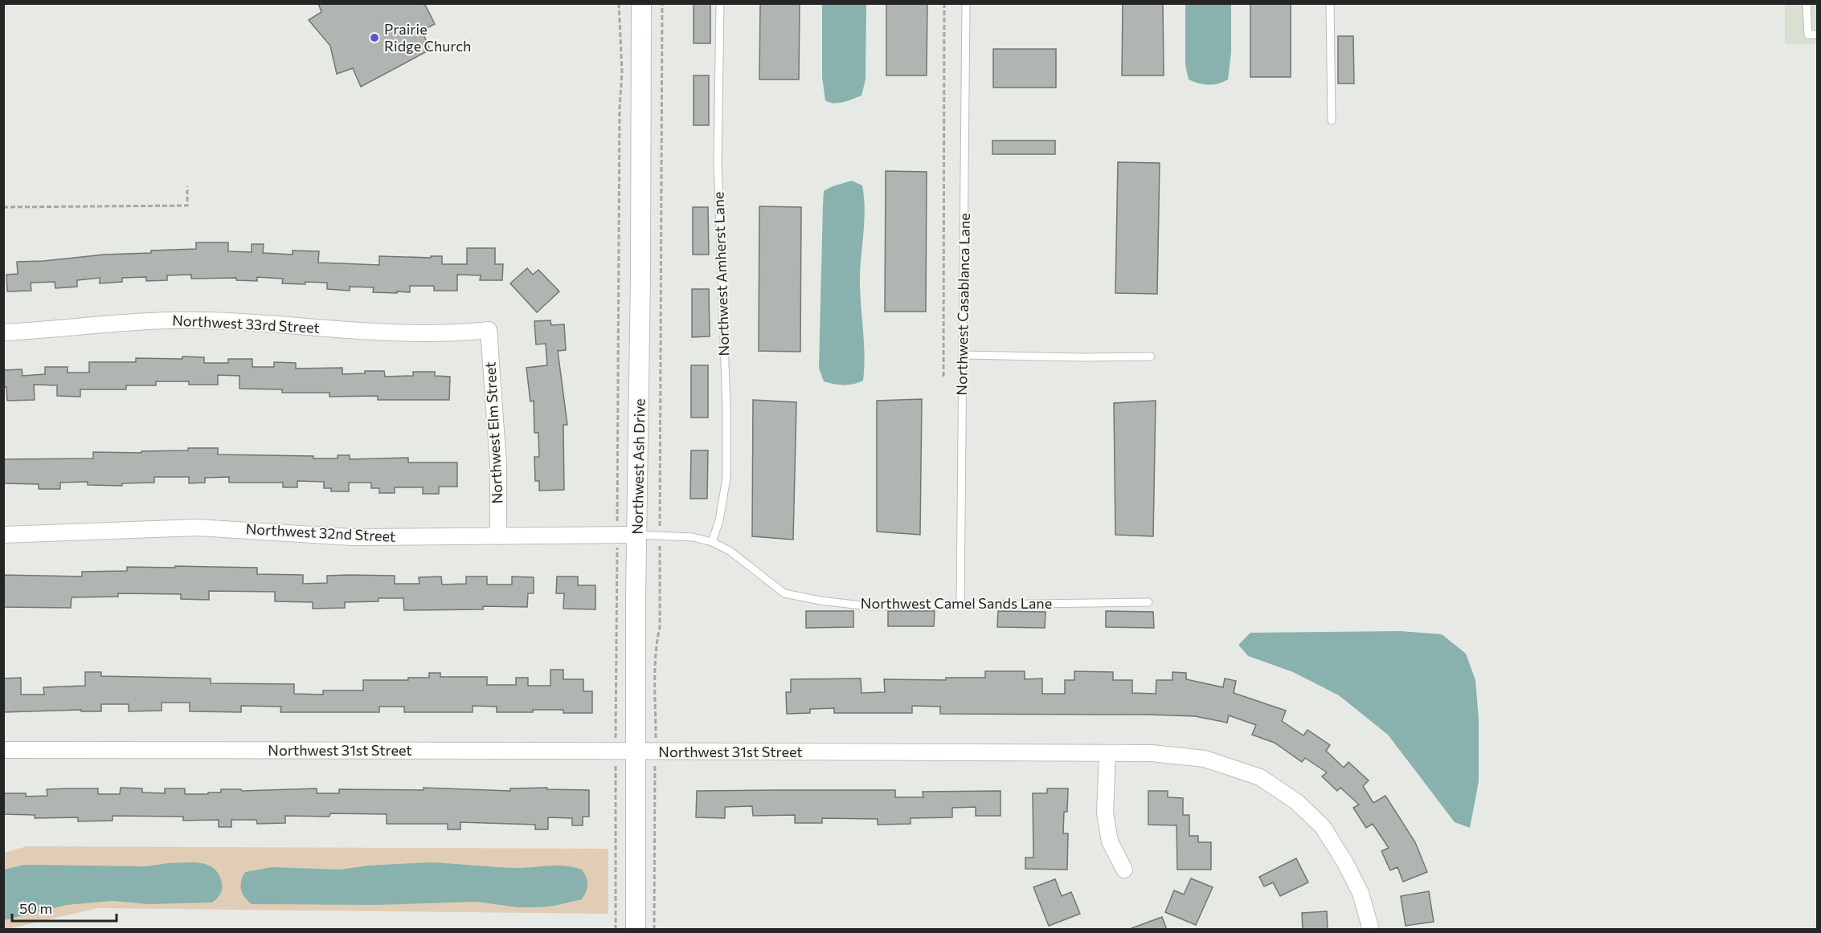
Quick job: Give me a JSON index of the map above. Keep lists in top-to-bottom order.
{
  "streets": {
    "street": [
      "Northwest 33rd Street",
      "Northwest Elm Street",
      "Northwest Ash Drive",
      "Northwest 32nd Street",
      "Northwest 31st Street"
    ],
    "lane": ["Northwest Amherst Lane", "Northwest Casablanca Lane", "Northwest Camel Sands Lane"]
  },
  "crossings": [
    ["Northwest Amherst Lane", "Northwest Camel Sands Lane"],
    ["Northwest Casablanca Lane", "Northwest Camel Sands Lane"],
    ["Northwest 33rd Street", "Northwest Elm Street"],
    ["Northwest Elm Street", "Northwest 32nd Street"],
    ["Northwest Ash Drive", "Northwest 32nd Street"],
    ["Northwest Ash Drive", "Northwest Camel Sands Lane"],
    ["Northwest Ash Drive", "Northwest 31st Street"],
    ["Northwest 32nd Street", "Northwest Camel Sands Lane"]
  ],
  "places": ["Prairie Ridge Church"],
  "scale_bar": "50 m"
}
